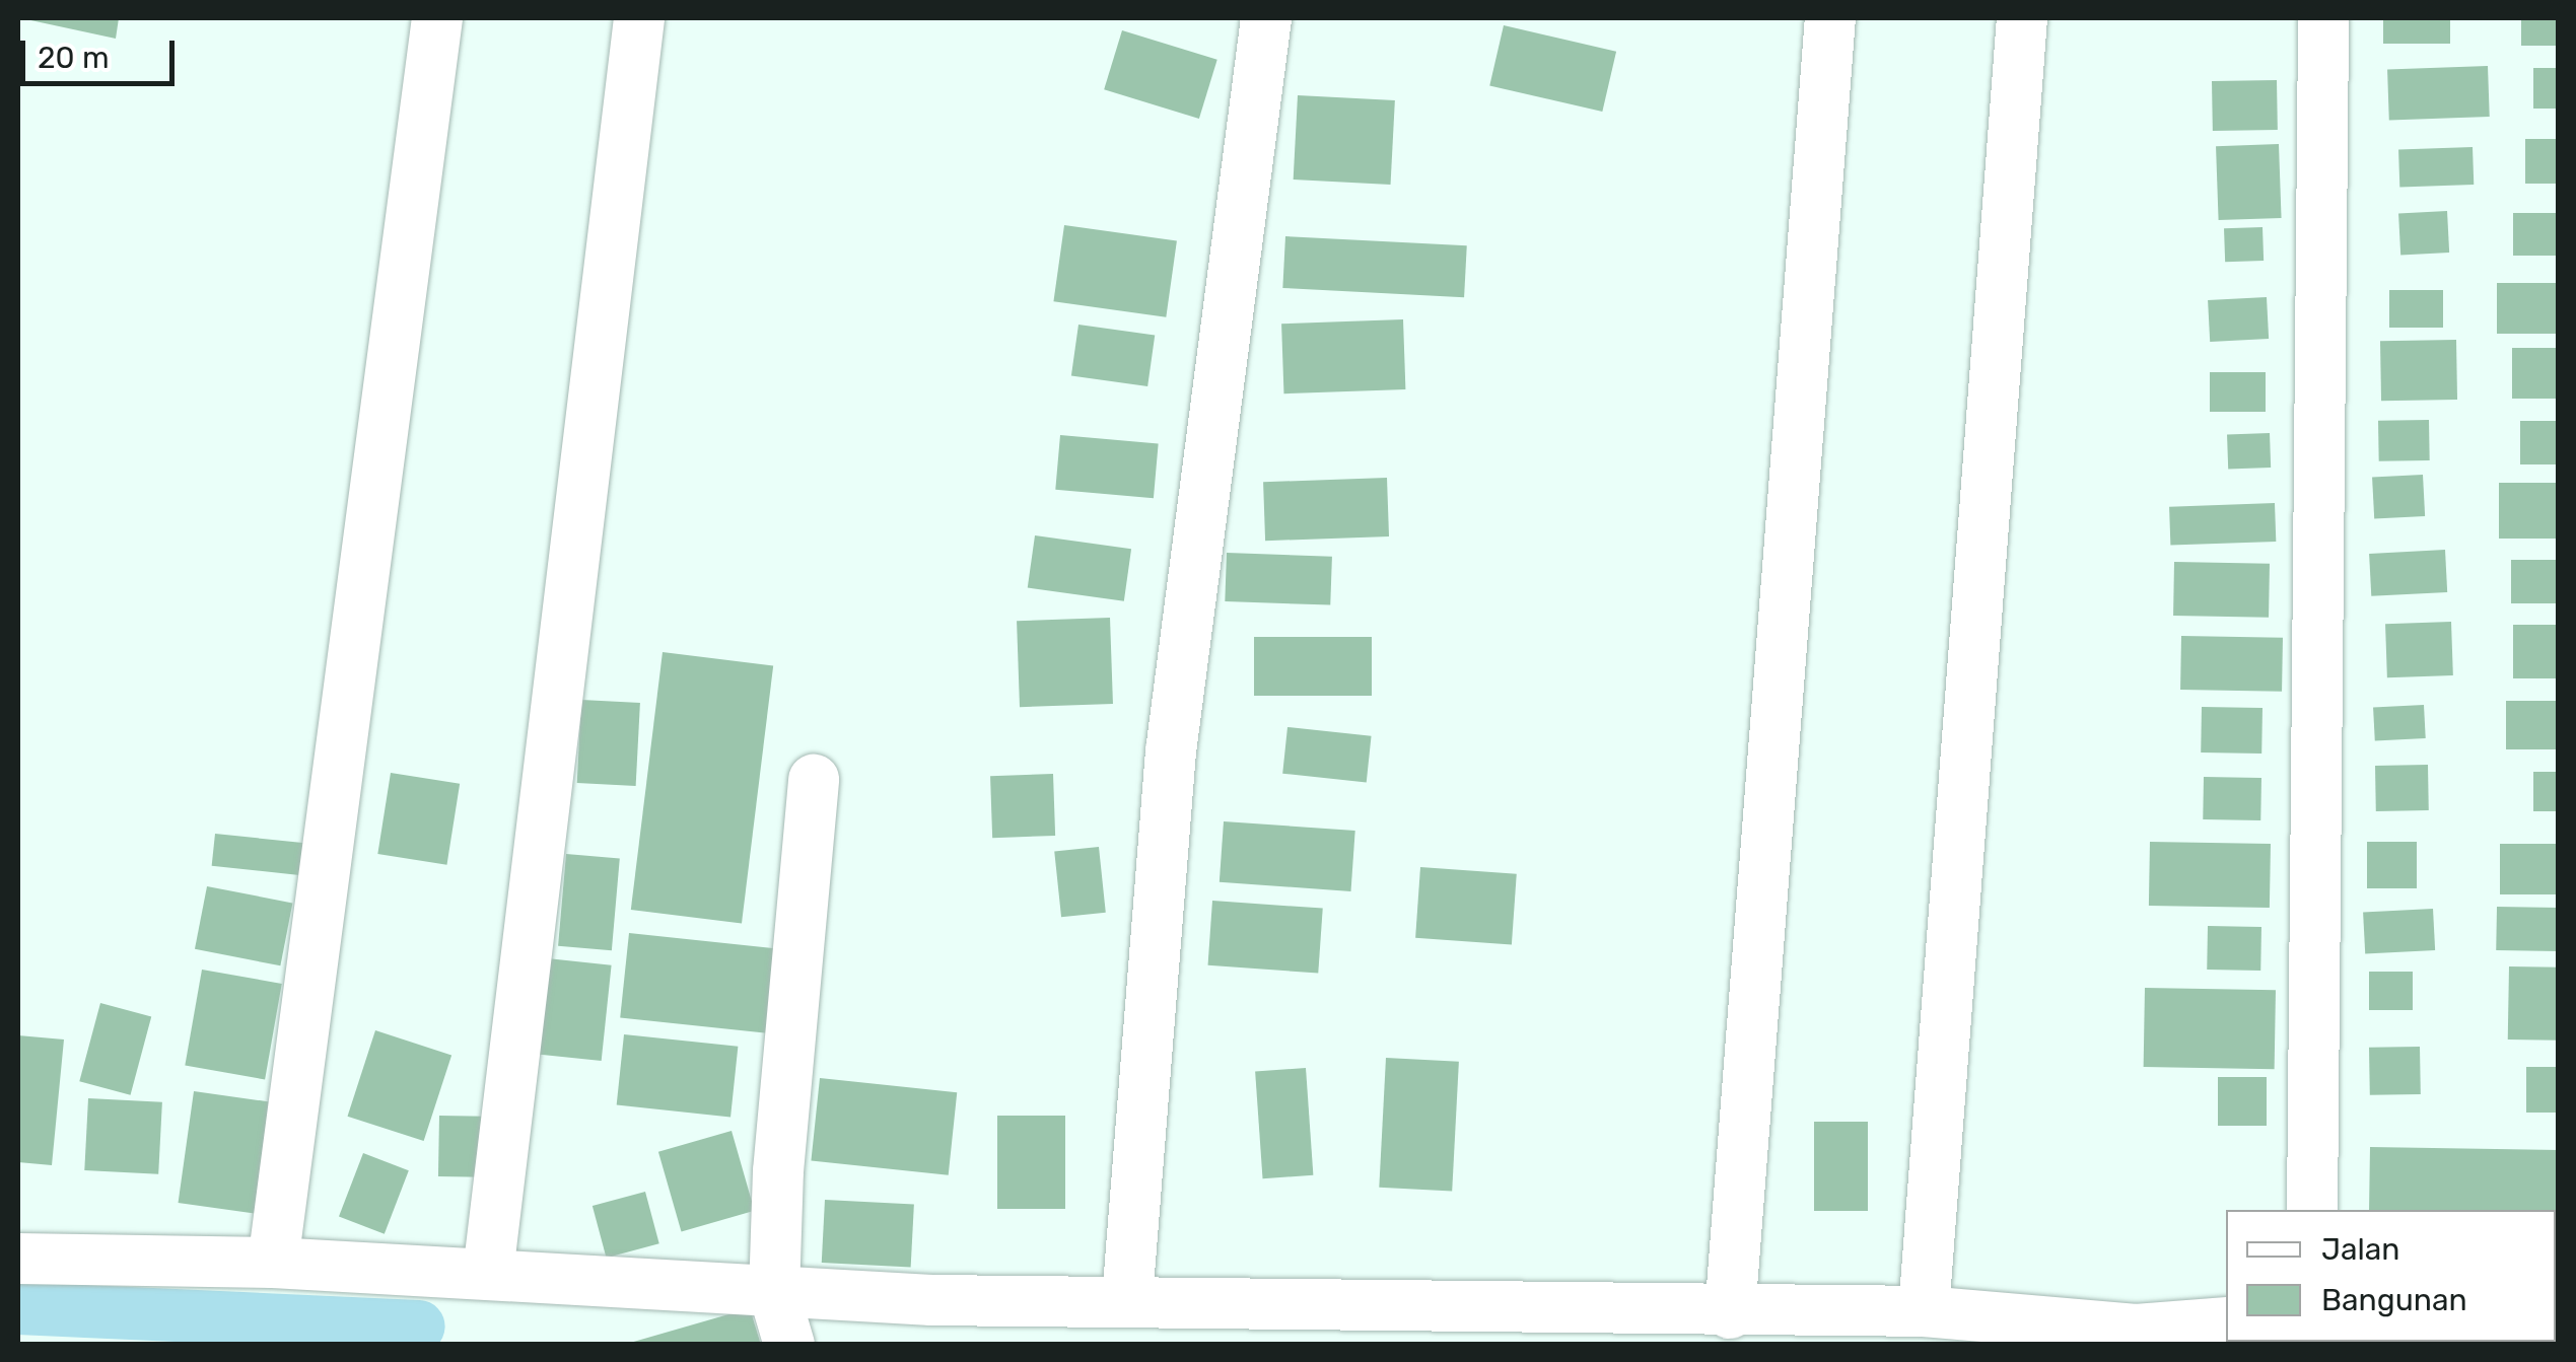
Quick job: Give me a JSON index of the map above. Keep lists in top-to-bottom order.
{
  "legend": ["Jalan", "Bangunan"],
  "scale_bar": "20 m"
}
